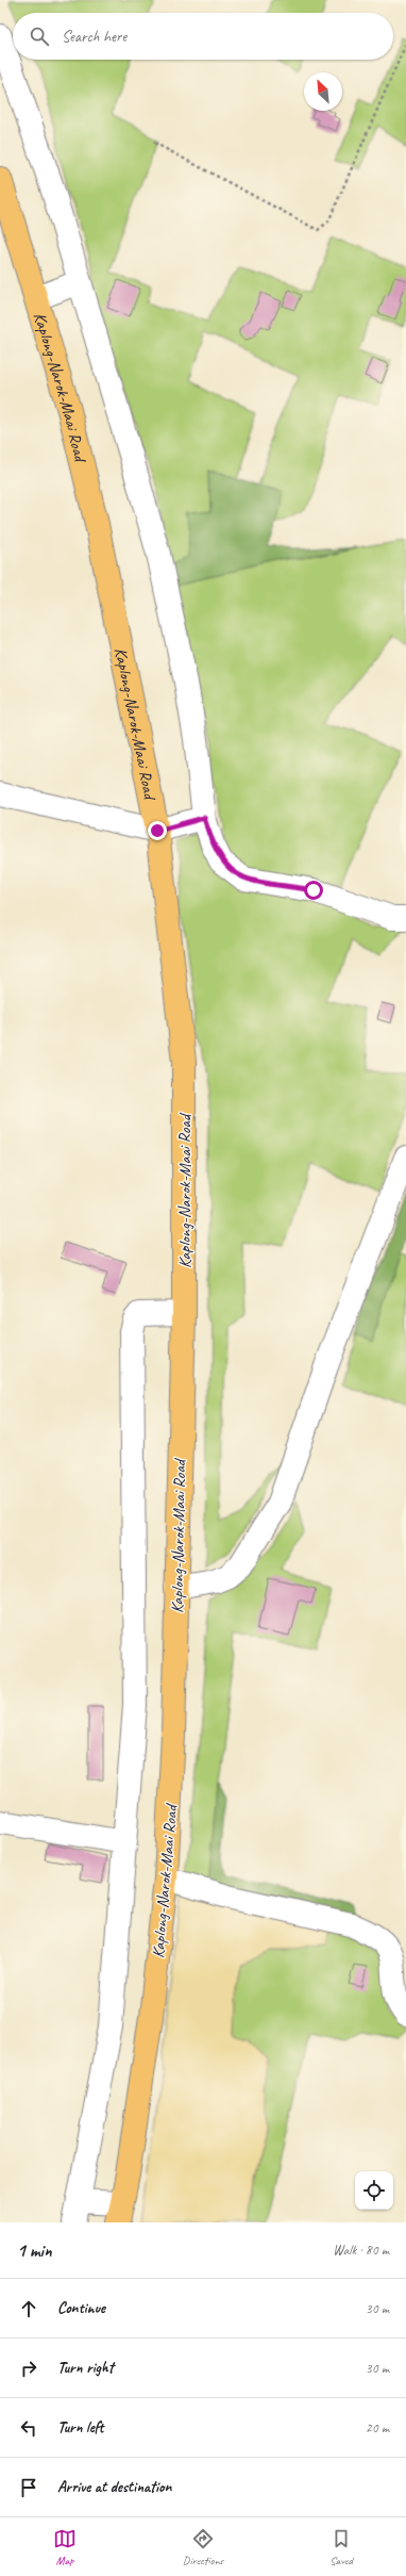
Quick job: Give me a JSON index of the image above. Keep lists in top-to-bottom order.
{
  "streets": {
    "highway": ["Kaplong-Narok-Maai Road"]
  },
  "north": "top left",
  "page": {
    "search": "Search here",
    "heading": ["1 min", "Walk · 80 m"],
    "list": [
      ["Continue", "30 m"],
      ["Turn right", "30 m"],
      ["Turn left", "20 m"],
      "Arrive at destination"
    ],
    "nav": ["Map", "Directions", "Saved"]
  }
}
